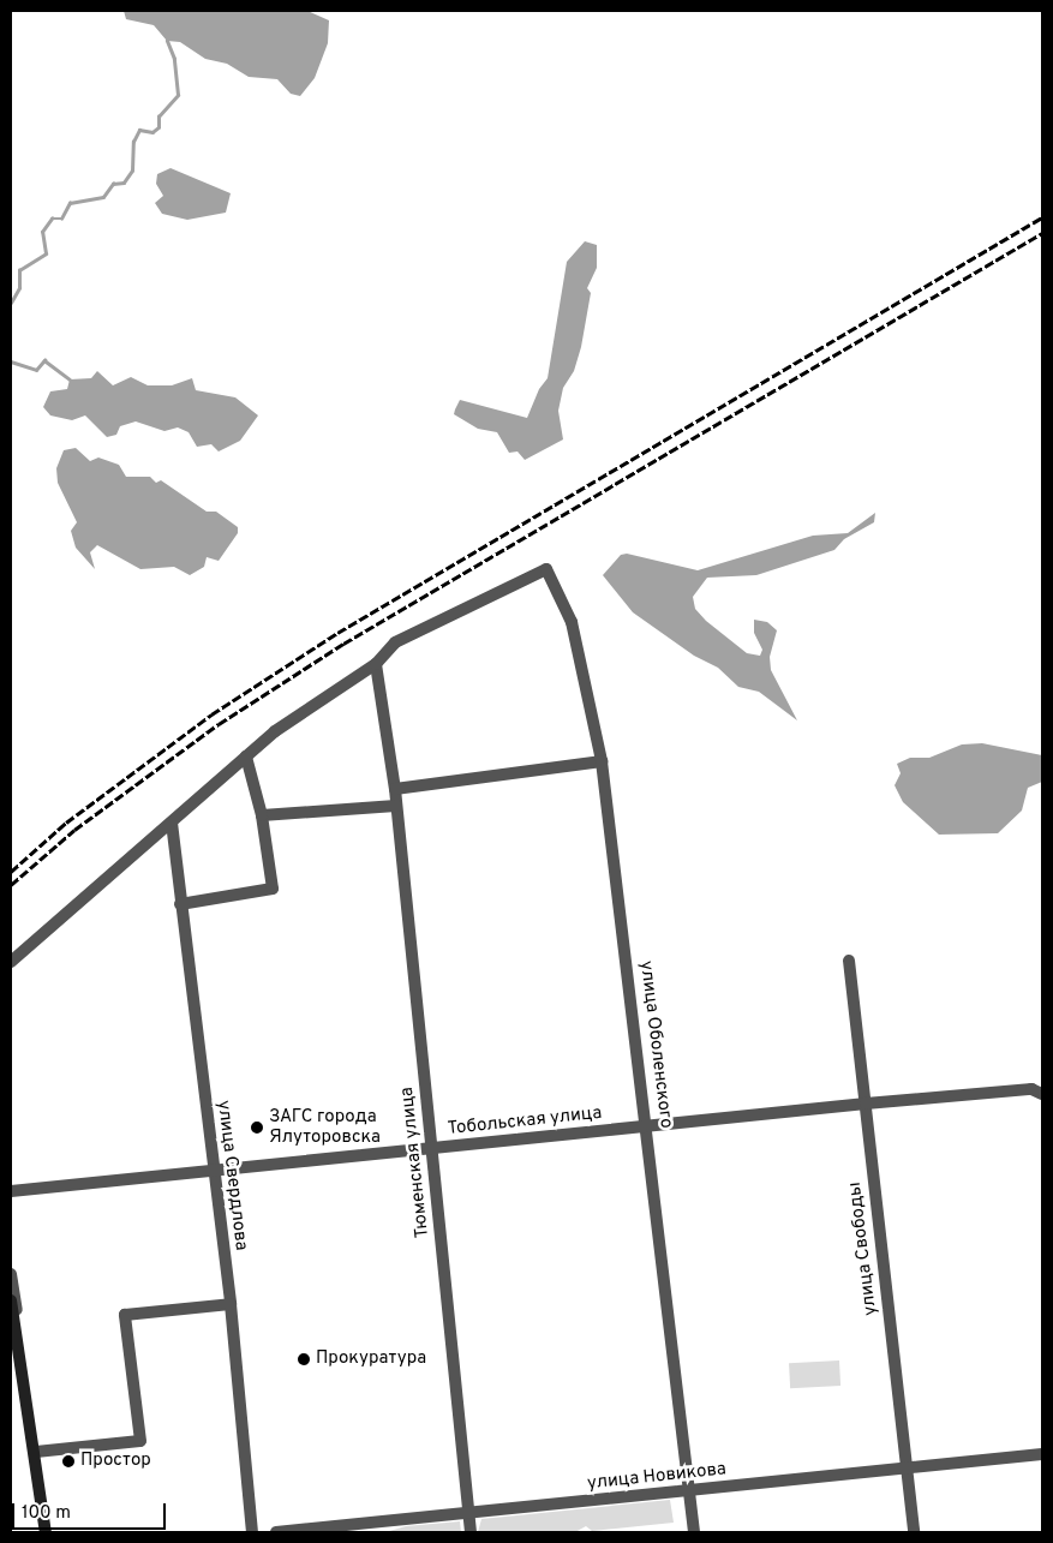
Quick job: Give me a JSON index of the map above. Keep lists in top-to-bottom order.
{
  "streets": {
    "street": [
      "улица Оболенского",
      "Тобольская улица",
      "Тюменская улица",
      "улица Свердлова",
      "улица Свободы",
      "улица Новикова"
    ]
  },
  "crossings": [
    ["улица Оболенского", "Тобольская улица"],
    ["улица Оболенского", "Тюменская улица"],
    ["улица Оболенского", "улица Новикова"],
    ["Тобольская улица", "Тюменская улица"],
    ["Тобольская улица", "улица Свердлова"],
    ["Тобольская улица", "улица Свободы"],
    ["Тюменская улица", "улица Новикова"],
    ["улица Свободы", "улица Новикова"]
  ],
  "places": ["ЗАГС города Ялуторовска", "Прокуратура", "Простор"],
  "scale_bar": "100 m"
}
